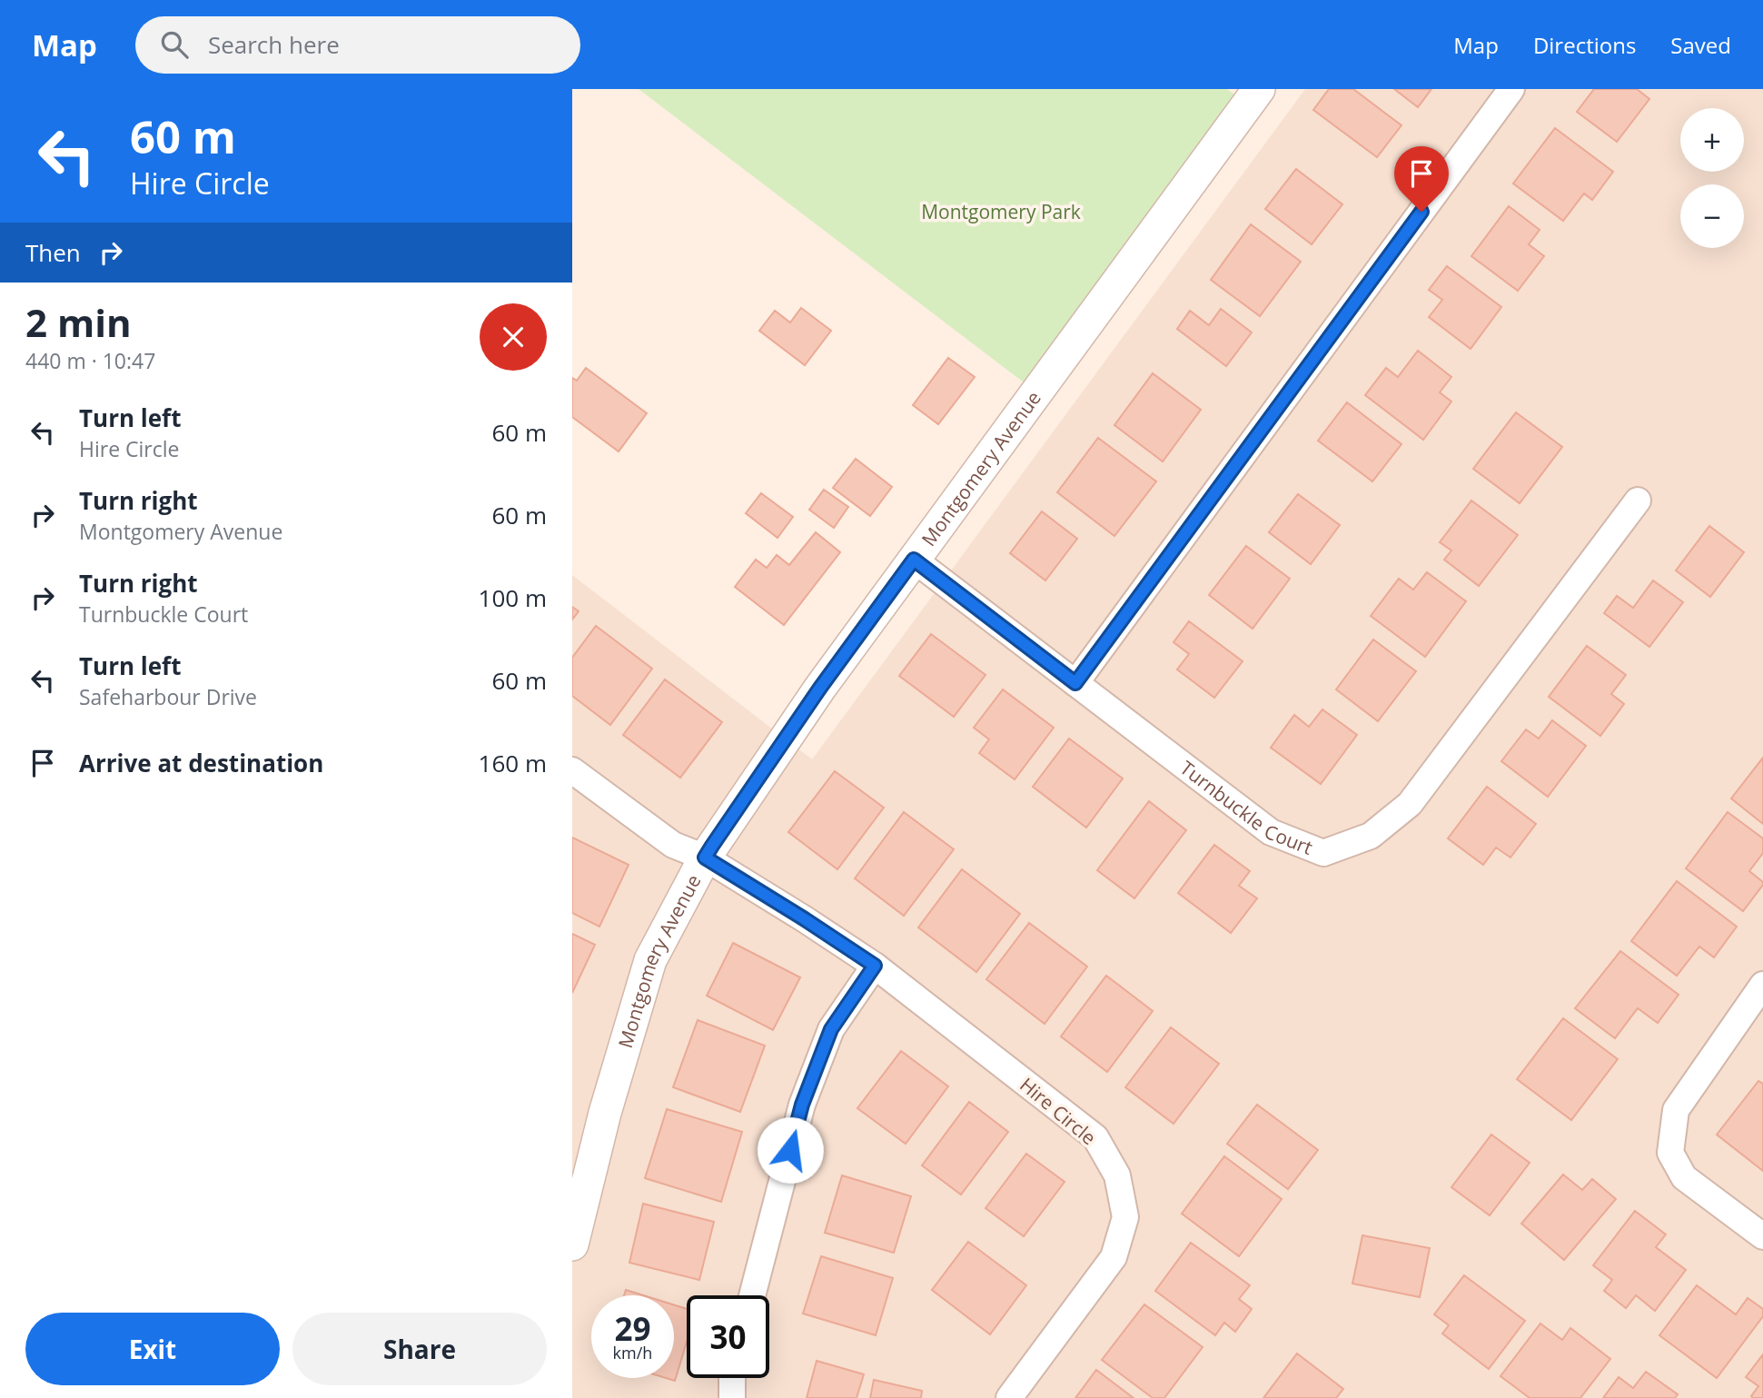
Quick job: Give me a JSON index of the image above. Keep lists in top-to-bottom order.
{
  "streets": {
    "street": ["Montgomery Avenue", "Turnbuckle Court", "Hire Circle"]
  },
  "crossings": [
    ["Montgomery Avenue", "Turnbuckle Court"],
    ["Montgomery Avenue", "Hire Circle"]
  ],
  "parks": ["Montgomery Park"],
  "page": {
    "header": "Map",
    "search": "Search here",
    "nav": ["Map", "Directions", "Saved"],
    "turn": ["60 m", "Hire Circle"],
    "map_buttons": ["+", "−"],
    "then": "Then",
    "heading": ["2 min", "440 m · 10:47"],
    "list": [
      {
        "name": "Turn left",
        "note": "Hire Circle",
        "value": "60 m"
      },
      {
        "name": "Turn right",
        "note": "Montgomery Avenue",
        "value": "60 m"
      },
      {
        "name": "Turn right",
        "note": "Turnbuckle Court",
        "value": "100 m"
      },
      {
        "name": "Turn left",
        "note": "Safeharbour Drive",
        "value": "60 m"
      },
      {
        "name": "Arrive at destination",
        "value": "160 m"
      }
    ],
    "speed": "29 km/h",
    "limit": "30",
    "buttons": ["Exit", "Share"]
  }
}
